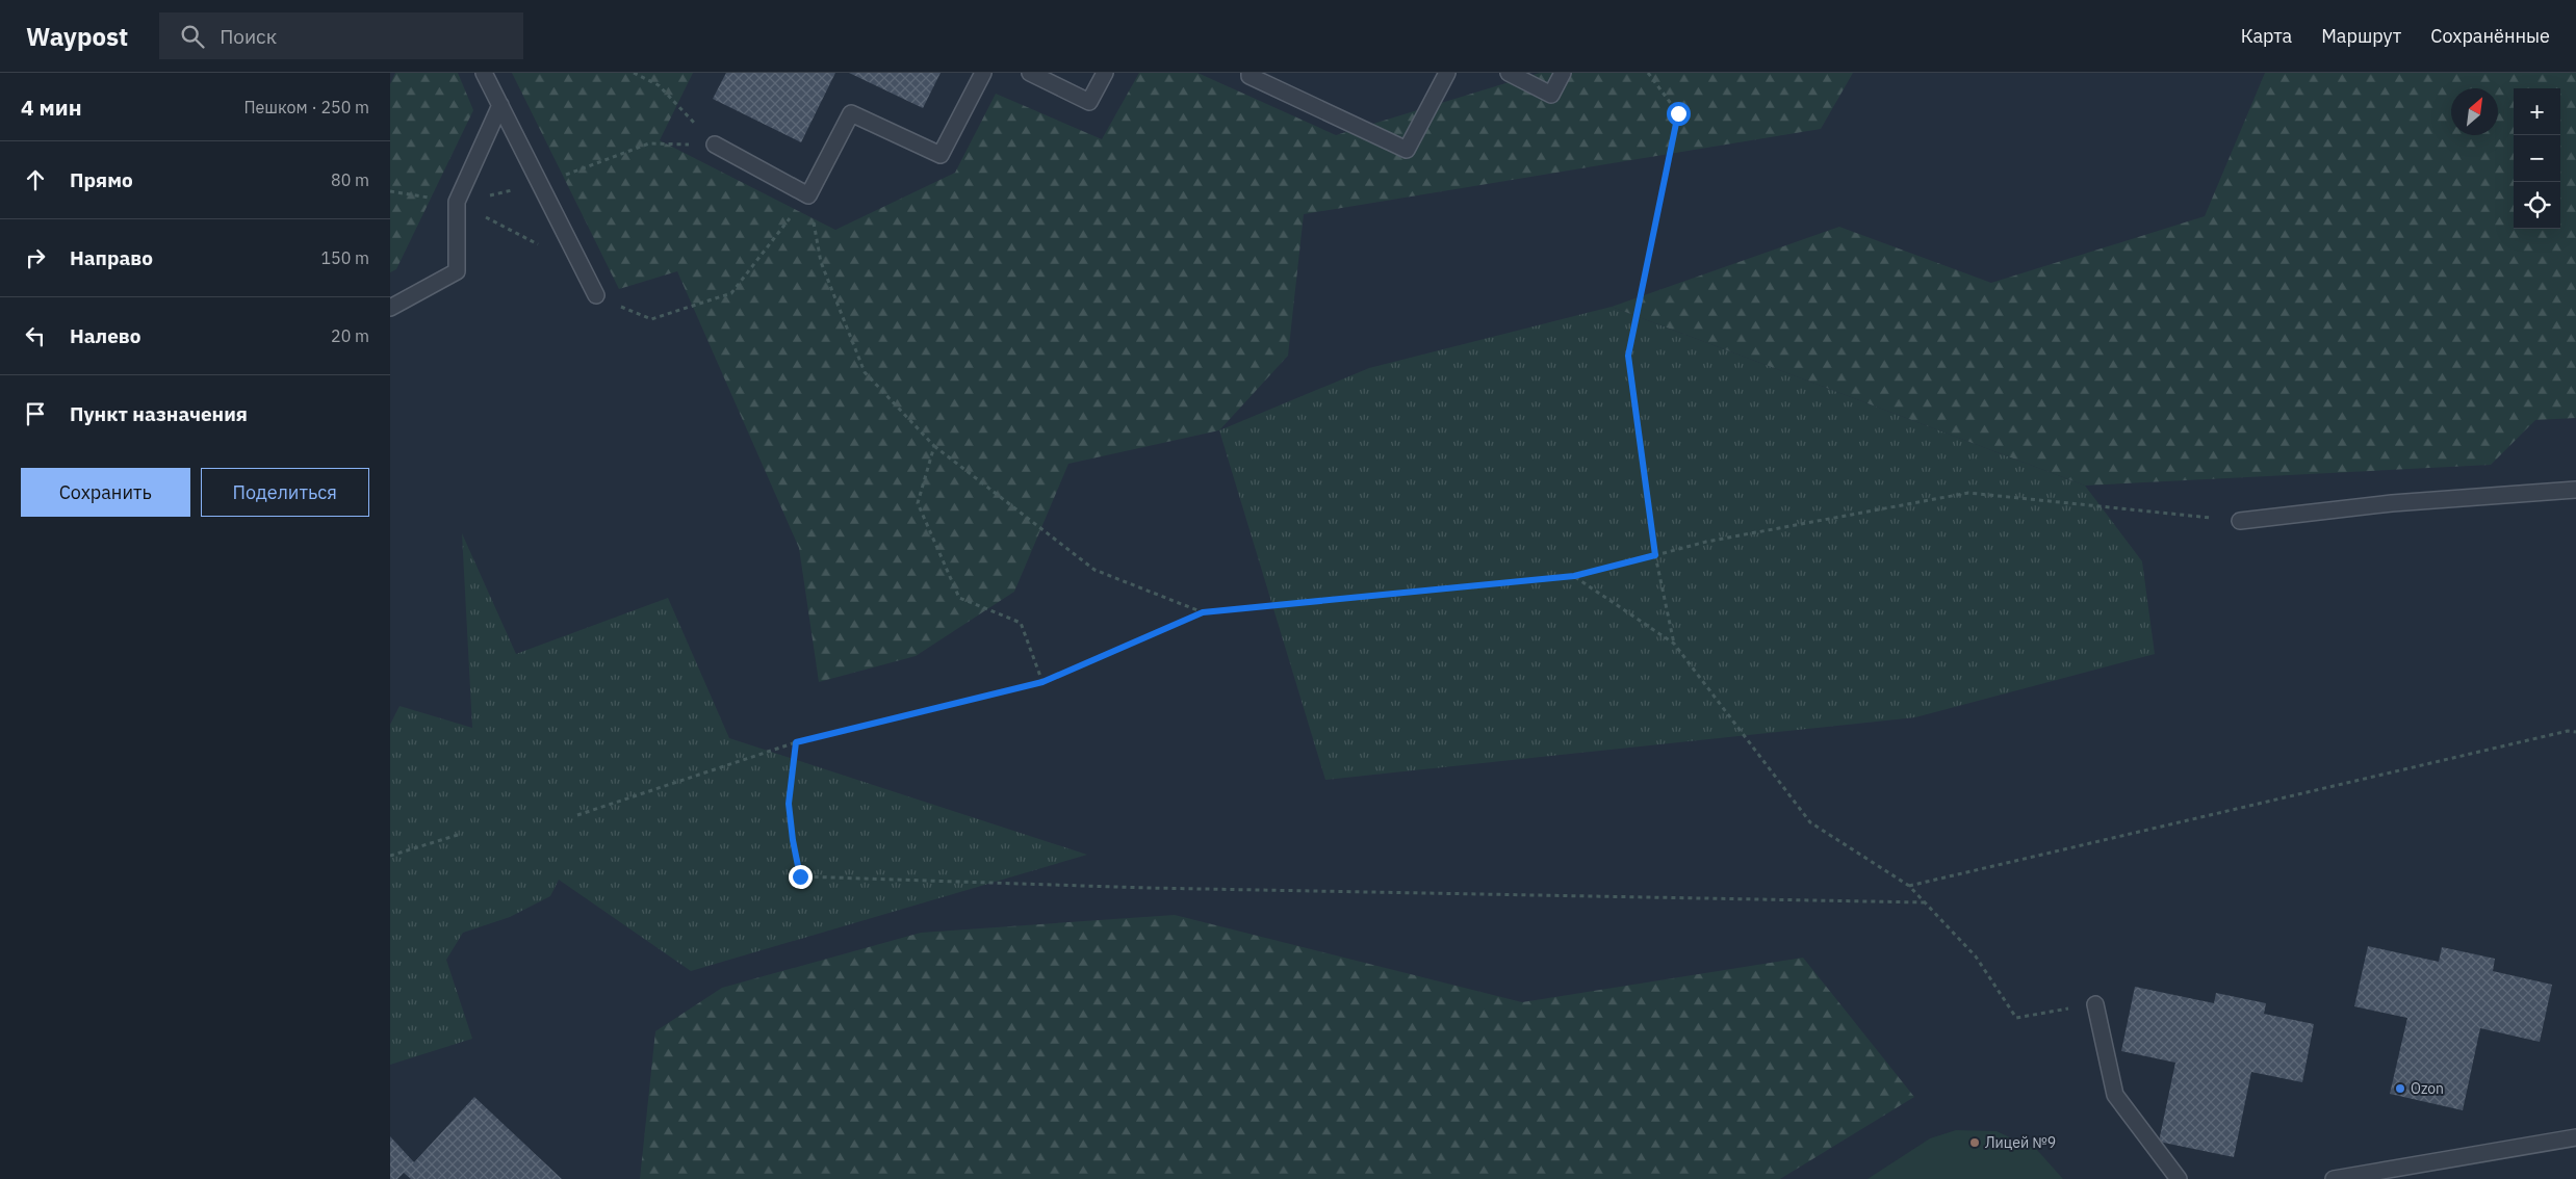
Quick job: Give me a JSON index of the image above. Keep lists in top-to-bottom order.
{
  "places": ["Ozon", "Лицей №9"],
  "north": "top right",
  "page": {
    "header": "Waypost",
    "search": "Поиск",
    "nav": ["Карта", "Маршрут", "Сохранённые"],
    "heading": ["4 мин", "Пешком · 250 m"],
    "map_buttons": ["+", "−"],
    "list": [
      ["Прямо", "80 m"],
      ["Направо", "150 m"],
      ["Налево", "20 m"],
      "Пункт назначения"
    ],
    "buttons": ["Сохранить", "Поделиться"]
  }
}
